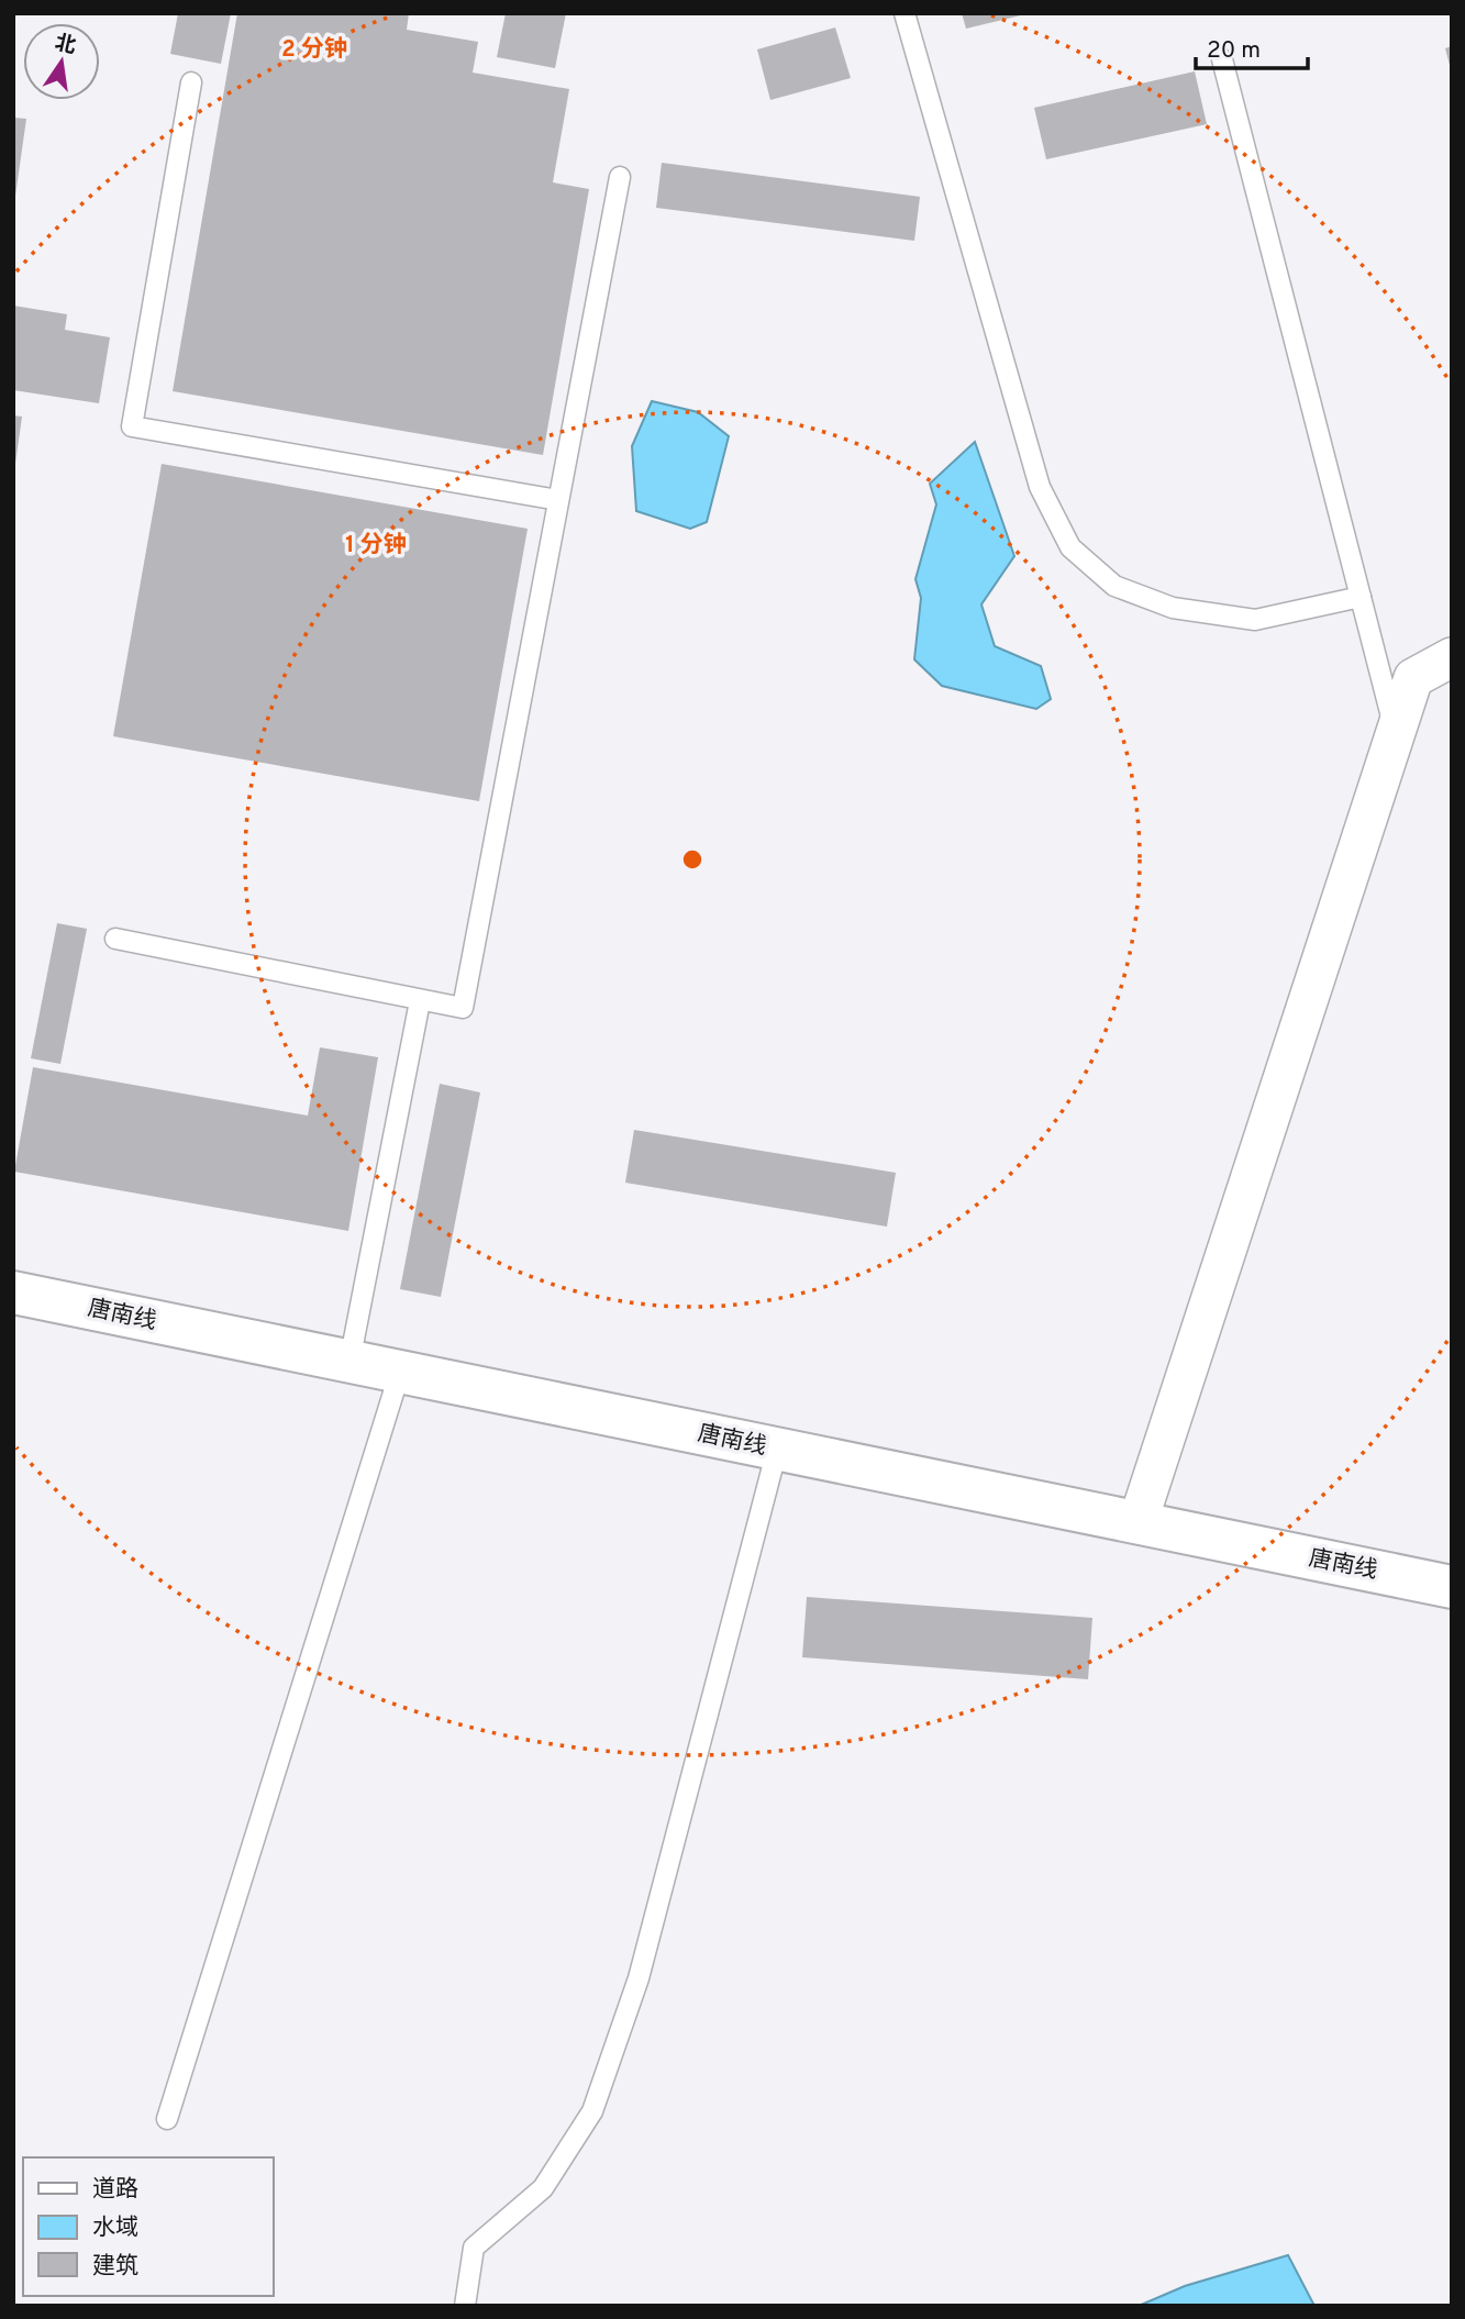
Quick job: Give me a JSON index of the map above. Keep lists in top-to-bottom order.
{
  "streets": {
    "street": ["唐南线"]
  },
  "legend": ["道路", "水域", "建筑"],
  "scale_bar": "20 m",
  "north": "top",
  "rings": ["2 分钟", "1 分钟"]
}
